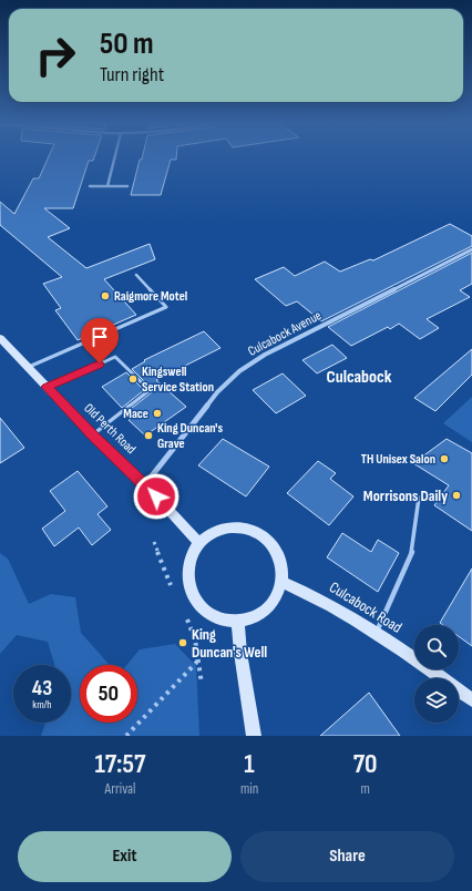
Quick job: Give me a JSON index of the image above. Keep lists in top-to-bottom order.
{
  "streets": {
    "main road": ["Old Perth Road", "Culcabock Road"],
    "street": ["Culcabock Avenue"]
  },
  "crossings": [
    ["Culcabock Avenue", "Old Perth Road"],
    ["Old Perth Road", "Culcabock Road"]
  ],
  "districts": ["Culcabock"],
  "places": [
    "Raigmore Motel",
    "Kingswell Service Station",
    "Mace",
    "King Duncan's Grave",
    "TH Unisex Salon",
    "Morrisons Daily",
    "King Duncan's Well"
  ],
  "page": {
    "turn": ["50 m", "Turn right"],
    "speed": "43 km/h",
    "limit": "50",
    "eta": [
      "17:57",
      "Arrival",
      "1",
      "min",
      "70",
      "m"
    ],
    "buttons": ["Exit", "Share"]
  }
}
